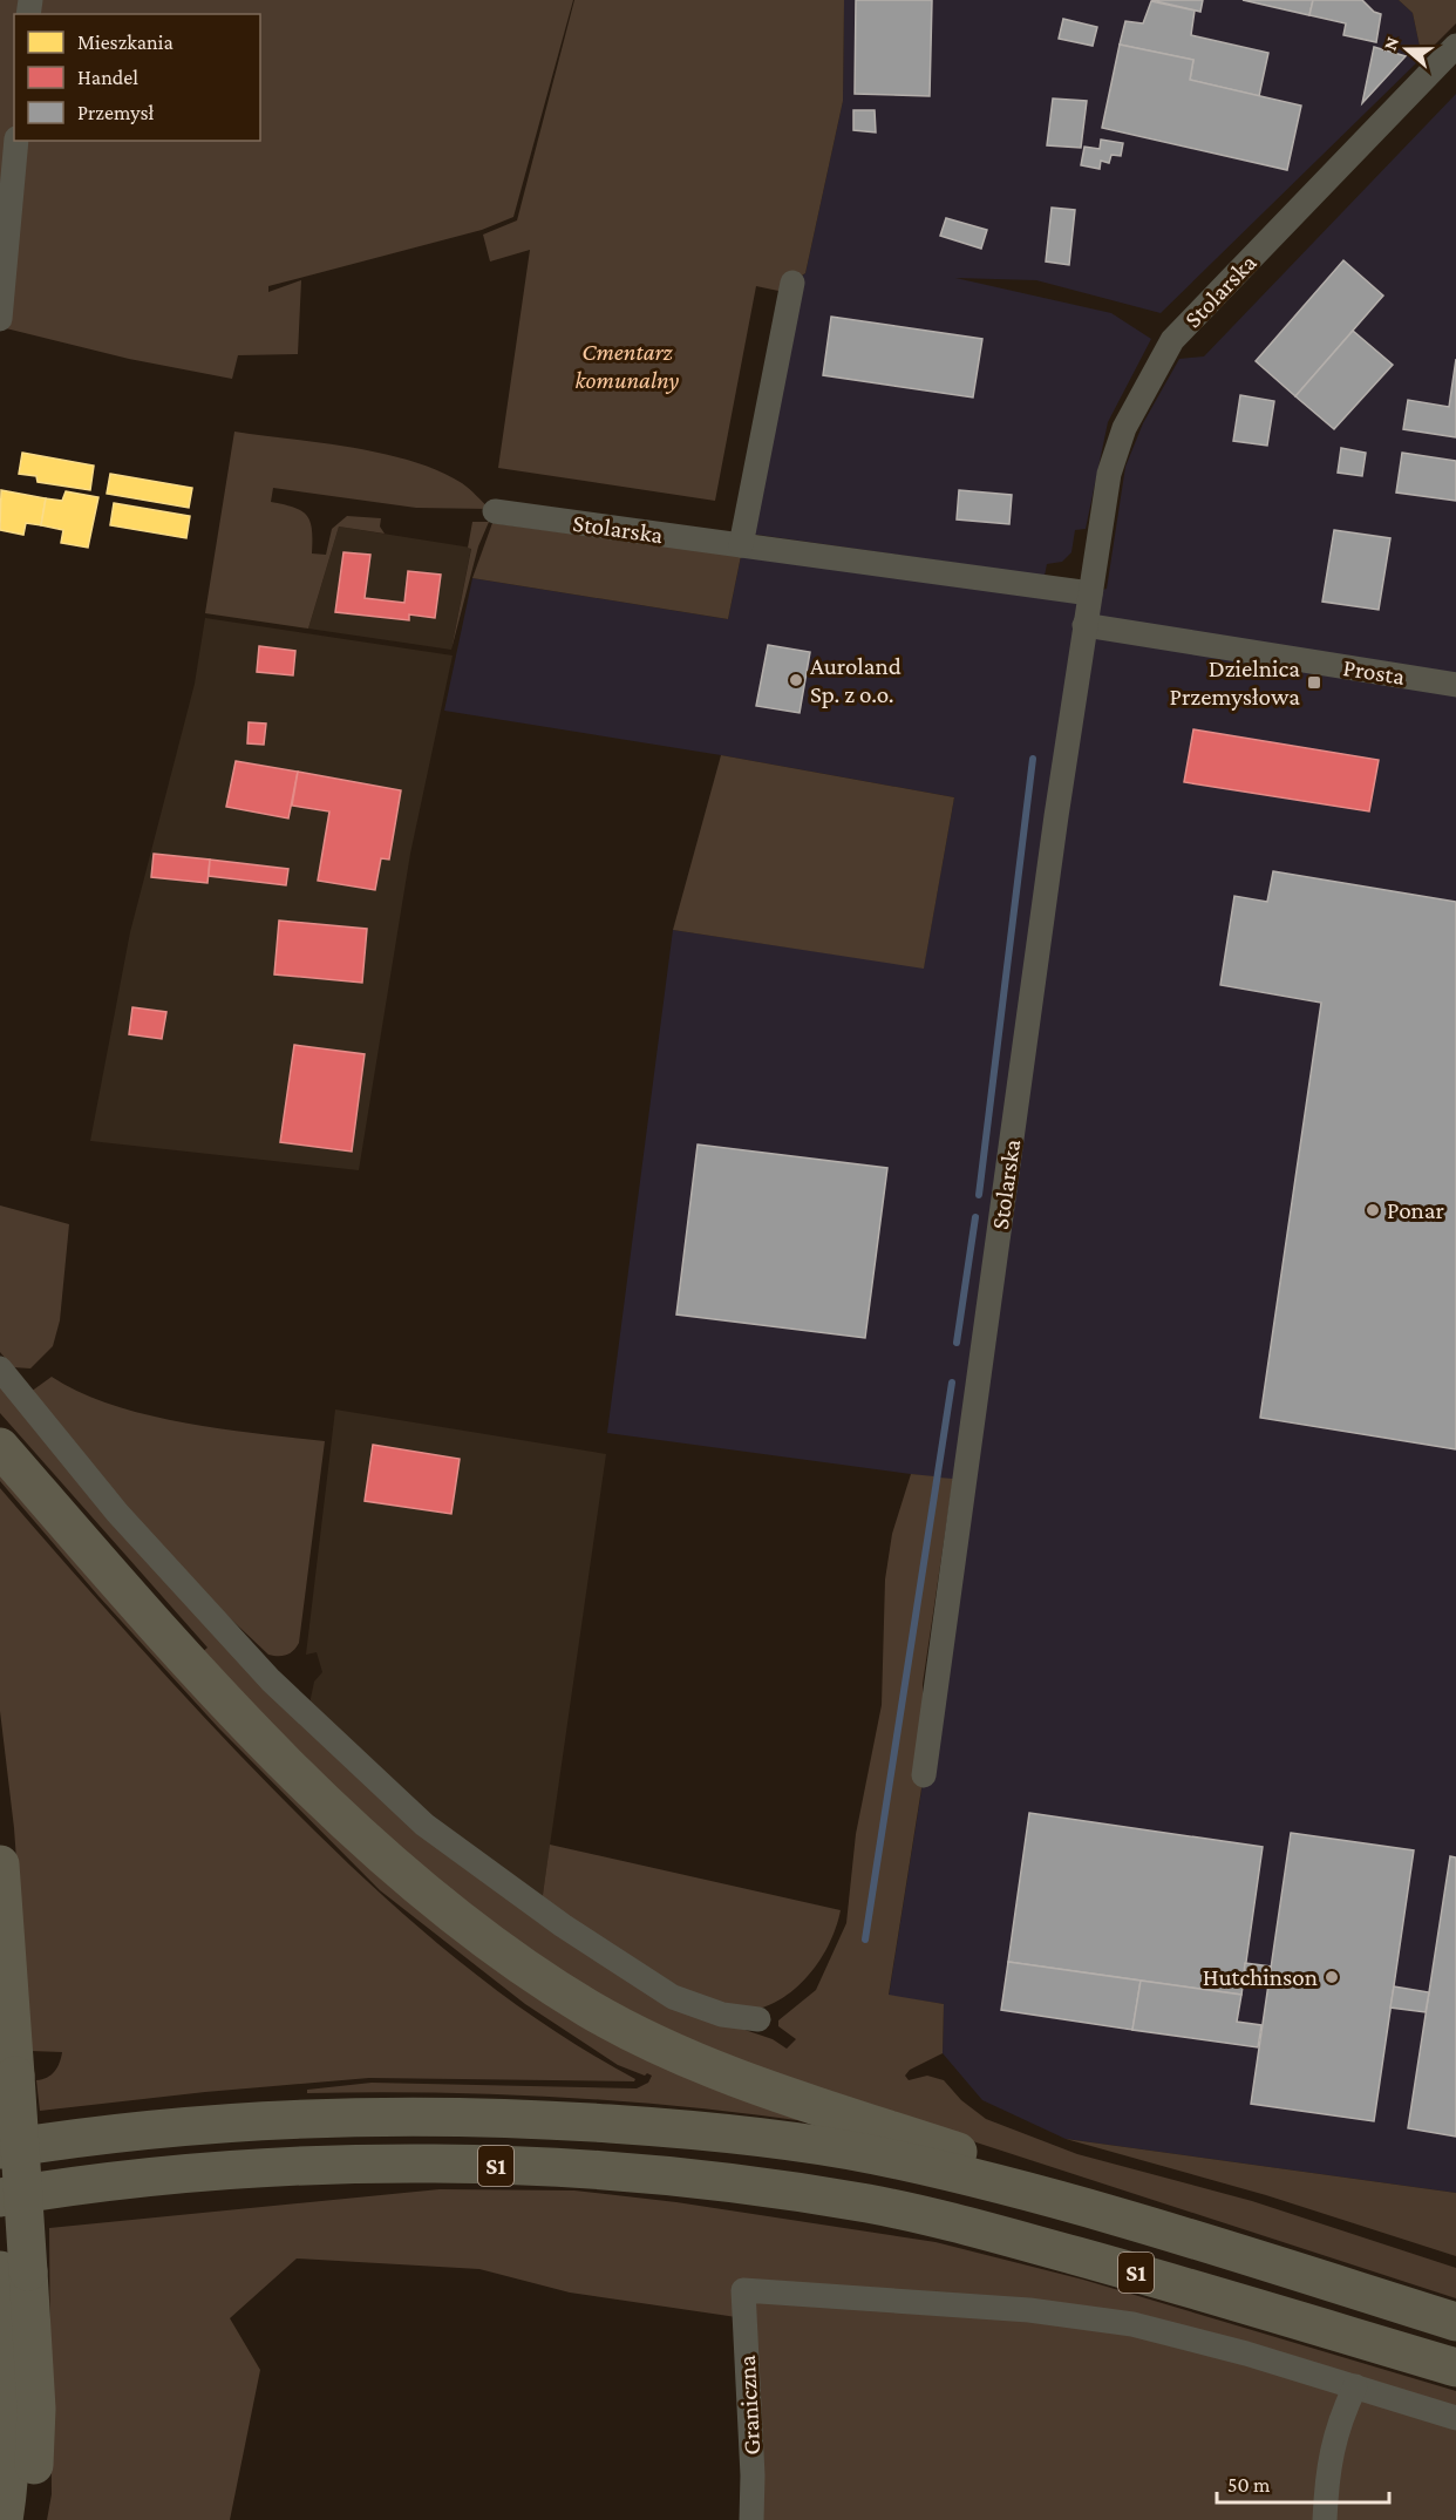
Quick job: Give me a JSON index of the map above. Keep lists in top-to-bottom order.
{
  "streets": {
    "highway": ["S1"],
    "street": ["Stolarska", "Prosta", "Graniczna"]
  },
  "crossings": [
    ["Stolarska", "Prosta"]
  ],
  "parks": ["Cmentarz komunalny"],
  "places": {
    "other": ["Auroland Sp. z o.o.", "Ponar", "Hutchinson"],
    "transit": ["Dzielnica Przemysłowa"]
  },
  "legend": ["Mieszkania", "Handel", "Przemysł"],
  "scale_bar": "50 m",
  "north": "left"
}
